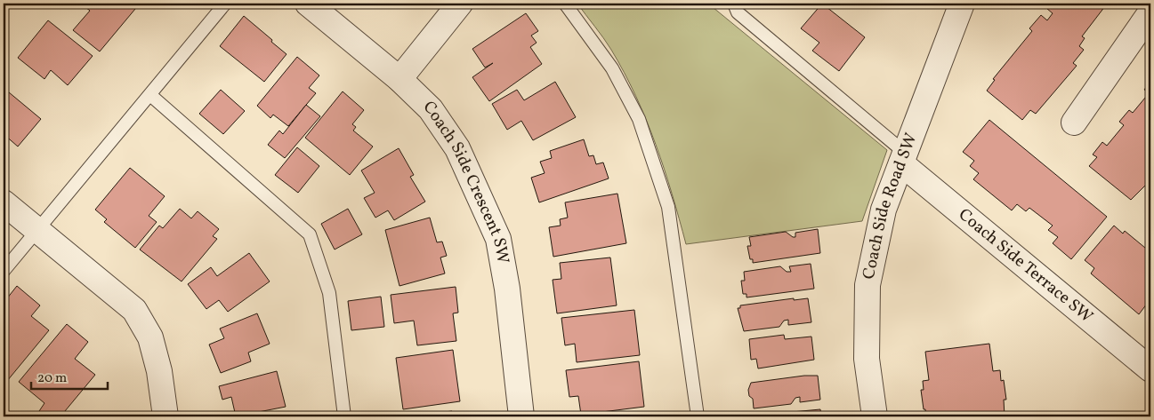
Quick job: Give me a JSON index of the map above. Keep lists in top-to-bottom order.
{
  "streets": {
    "street": ["Coach Side Crescent SW", "Coach Side Road SW", "Coach Side Terrace SW"]
  },
  "crossings": [
    ["Coach Side Road SW", "Coach Side Terrace SW"]
  ],
  "scale_bar": "20 m"
}
